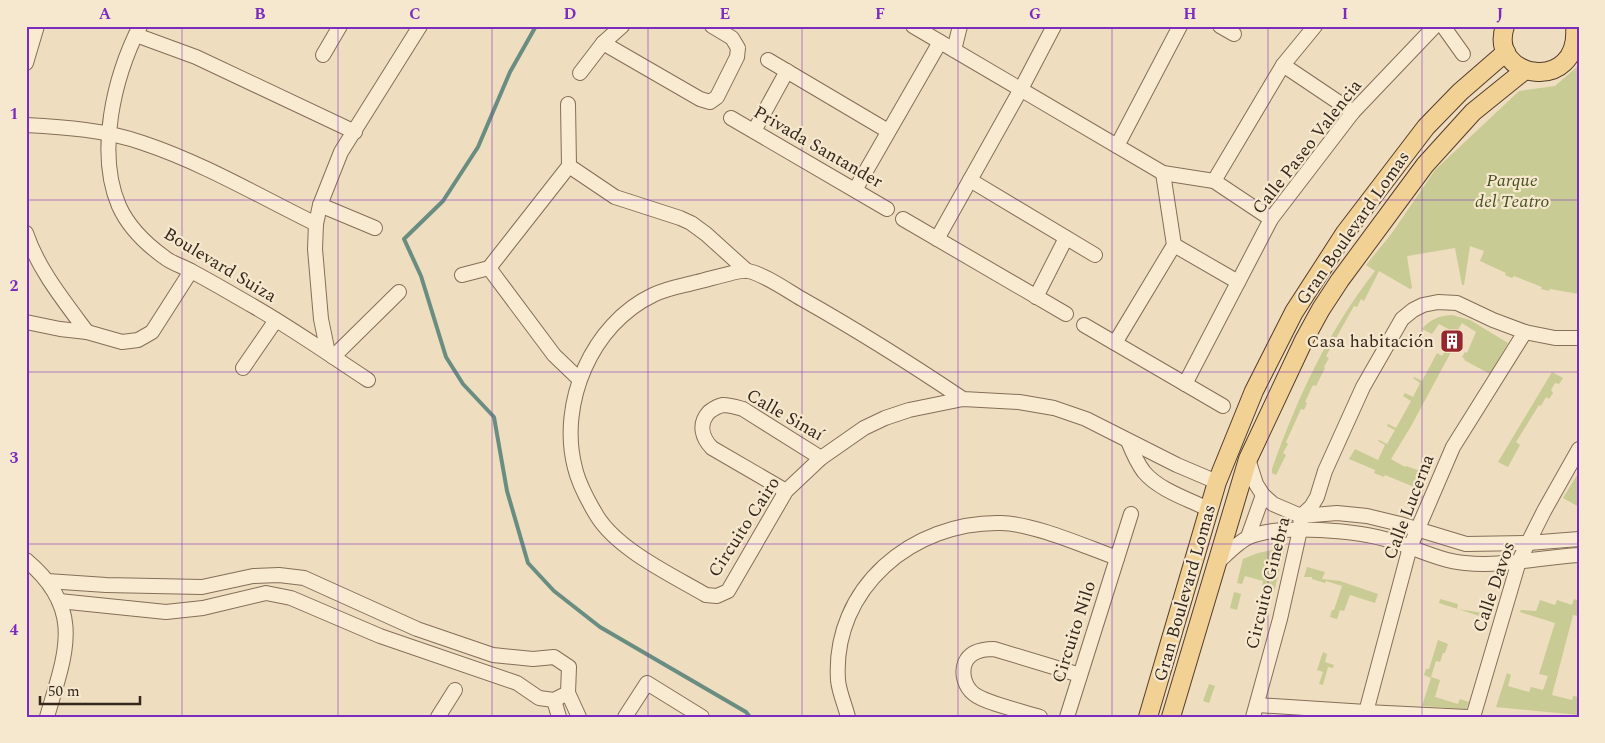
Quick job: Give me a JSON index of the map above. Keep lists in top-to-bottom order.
{
  "streets": {
    "main road": ["Gran Boulevard Lomas"],
    "street": [
      "Privada Santander",
      "Calle Paseo Valencia",
      "Boulevard Suiza",
      "Calle Sinaí",
      "Calle Lucerna",
      "Circuito Cairo",
      "Circuito Ginebra",
      "Calle Davos",
      "Circuito Nilo"
    ]
  },
  "crossings": [
    ["Gran Boulevard Lomas", "Circuito Cairo"],
    ["Calle Sinaí", "Circuito Cairo"],
    ["Calle Lucerna", "Circuito Ginebra"]
  ],
  "parks": ["Parque del Teatro"],
  "places": {
    "building": ["Casa habitación"]
  },
  "scale_bar": "50 m",
  "grid": {
    "columns": [
      "A",
      "B",
      "C",
      "D",
      "E",
      "F",
      "G",
      "H",
      "I",
      "J"
    ],
    "rows": [
      "1",
      "2",
      "3",
      "4"
    ]
  }
}
